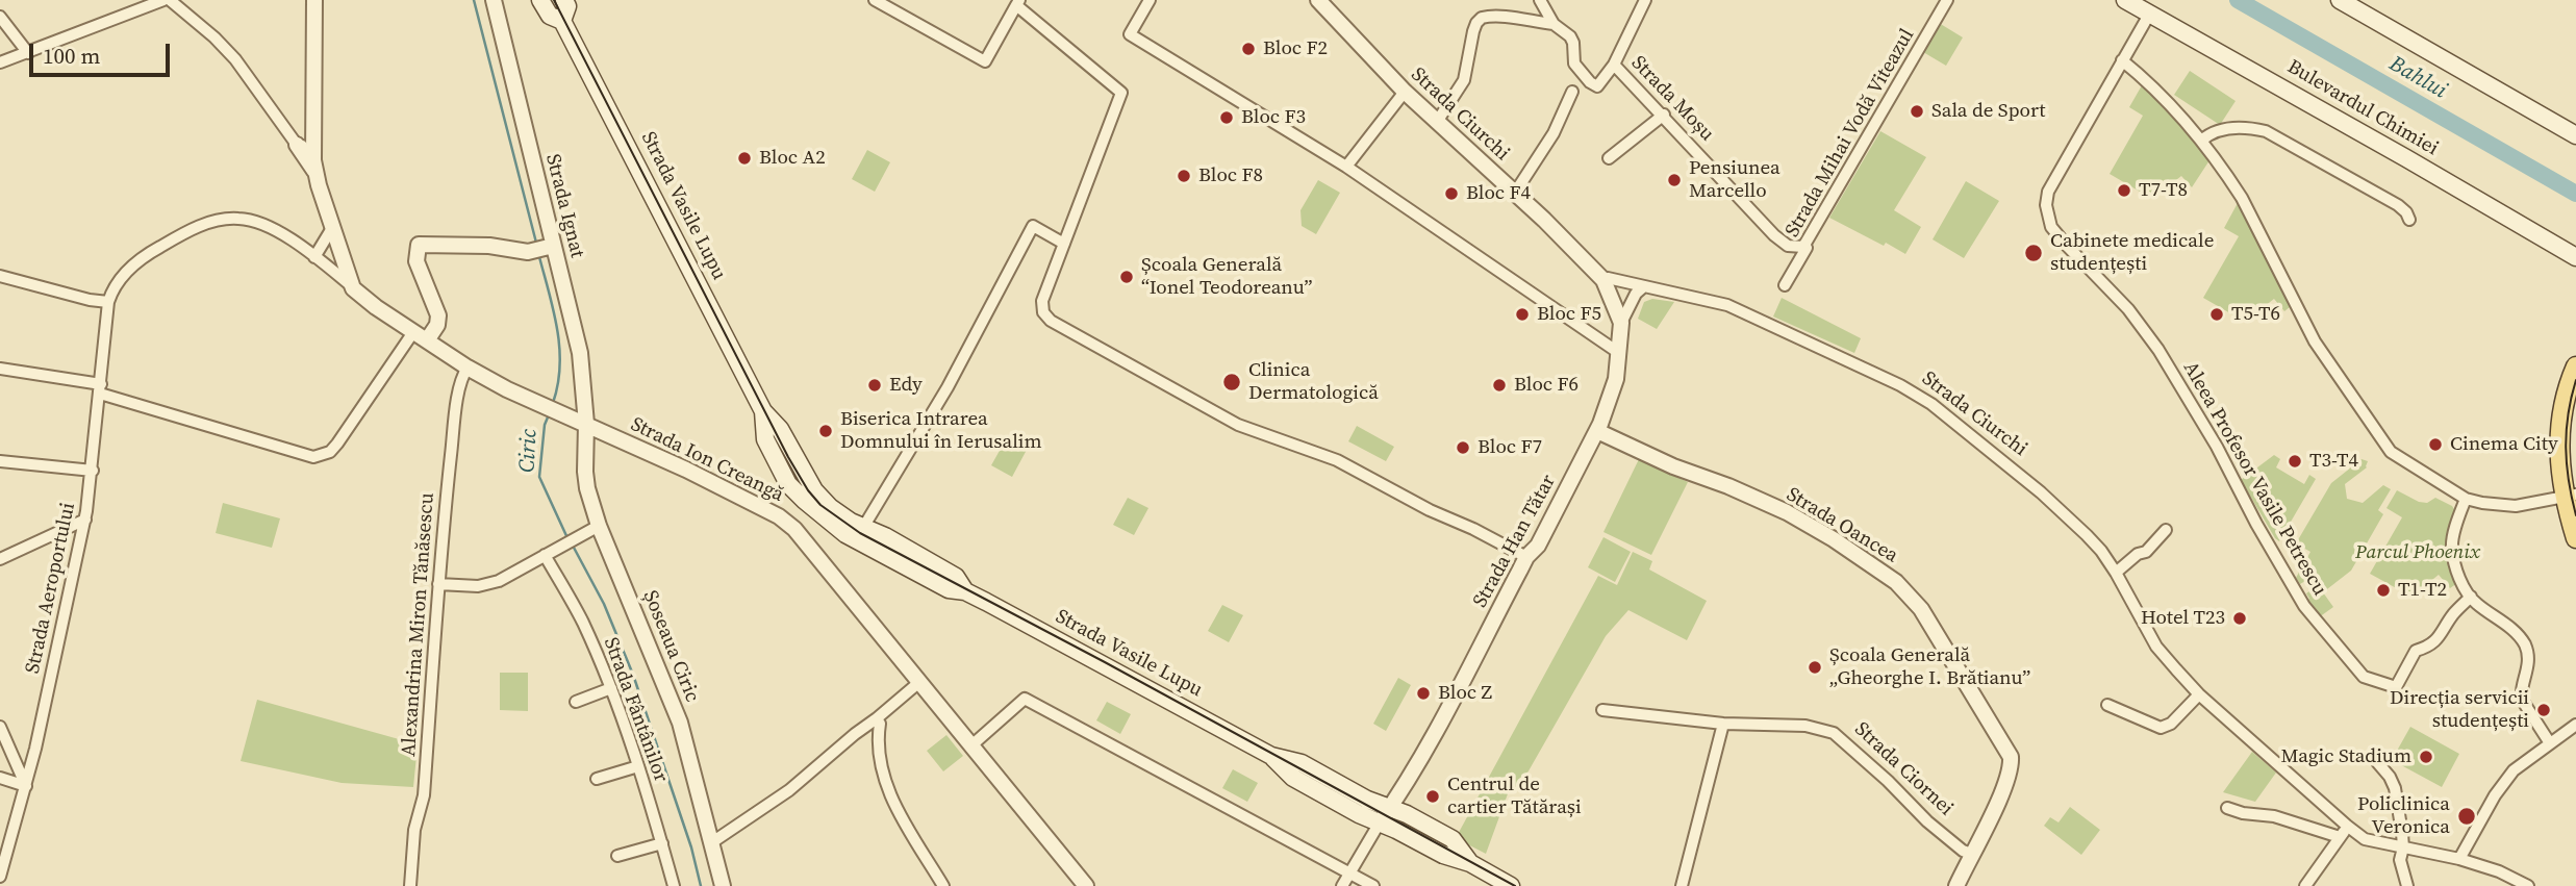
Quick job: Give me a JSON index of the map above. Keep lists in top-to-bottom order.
{
  "streets": {
    "main road": ["Bulevardul Chimiei", "Strada Vasile Lupu"],
    "street": [
      "Strada Moșu",
      "Strada Ciurchi",
      "Strada Mihai Vodă Viteazul",
      "Strada Ignat",
      "Strada Ion Creangă",
      "Aleea Profesor Vasile Petrescu",
      "Strada Oancea",
      "Strada Han Tătar",
      "Strada Aeroportului",
      "Alexandrina Miron Tănăsescu",
      "Șoseaua Ciric",
      "Strada Fântânilor",
      "Strada Ciornei"
    ]
  },
  "crossings": [
    ["Strada Moșu", "Strada Mihai Vodă Viteazul"],
    ["Bulevardul Chimiei", "Aleea Profesor Vasile Petrescu"],
    ["Strada Ciurchi", "Strada Han Tătar"],
    ["Strada Ignat", "Strada Ion Creangă"],
    ["Strada Ignat", "Șoseaua Ciric"],
    ["Strada Vasile Lupu", "Strada Han Tătar"],
    ["Strada Ion Creangă", "Alexandrina Miron Tănăsescu"],
    ["Strada Ion Creangă", "Șoseaua Ciric"],
    ["Strada Oancea", "Strada Han Tătar"],
    ["Strada Oancea", "Strada Ciornei"]
  ],
  "water": ["Bahlui", "Ciric"],
  "parks": ["Parcul Phoenix"],
  "places": [
    "Bloc F2",
    "Sala de Sport",
    "Bloc F3",
    "Bloc A2",
    "Bloc F8",
    "Pensiunea Marcello",
    "T7-T8",
    "Bloc F4",
    "Cabinete medicale studențești",
    "Școala Generală “Ionel Teodoreanu”",
    "Bloc F5",
    "T5-T6",
    "Clinica Dermatologică",
    "Edy",
    "Bloc F6",
    "Biserica Intrarea Domnului în Ierusalim",
    "Cinema City",
    "Bloc F7",
    "T3-T4",
    "T1-T2",
    "Hotel T23",
    "Școala Generală „Gheorghe I. Brătianu”",
    "Bloc Z",
    "Direcția servicii studențești",
    "Magic Stadium",
    "Centrul de cartier Tătărași",
    "Policlinica Veronica"
  ],
  "scale_bar": "100 m"
}
